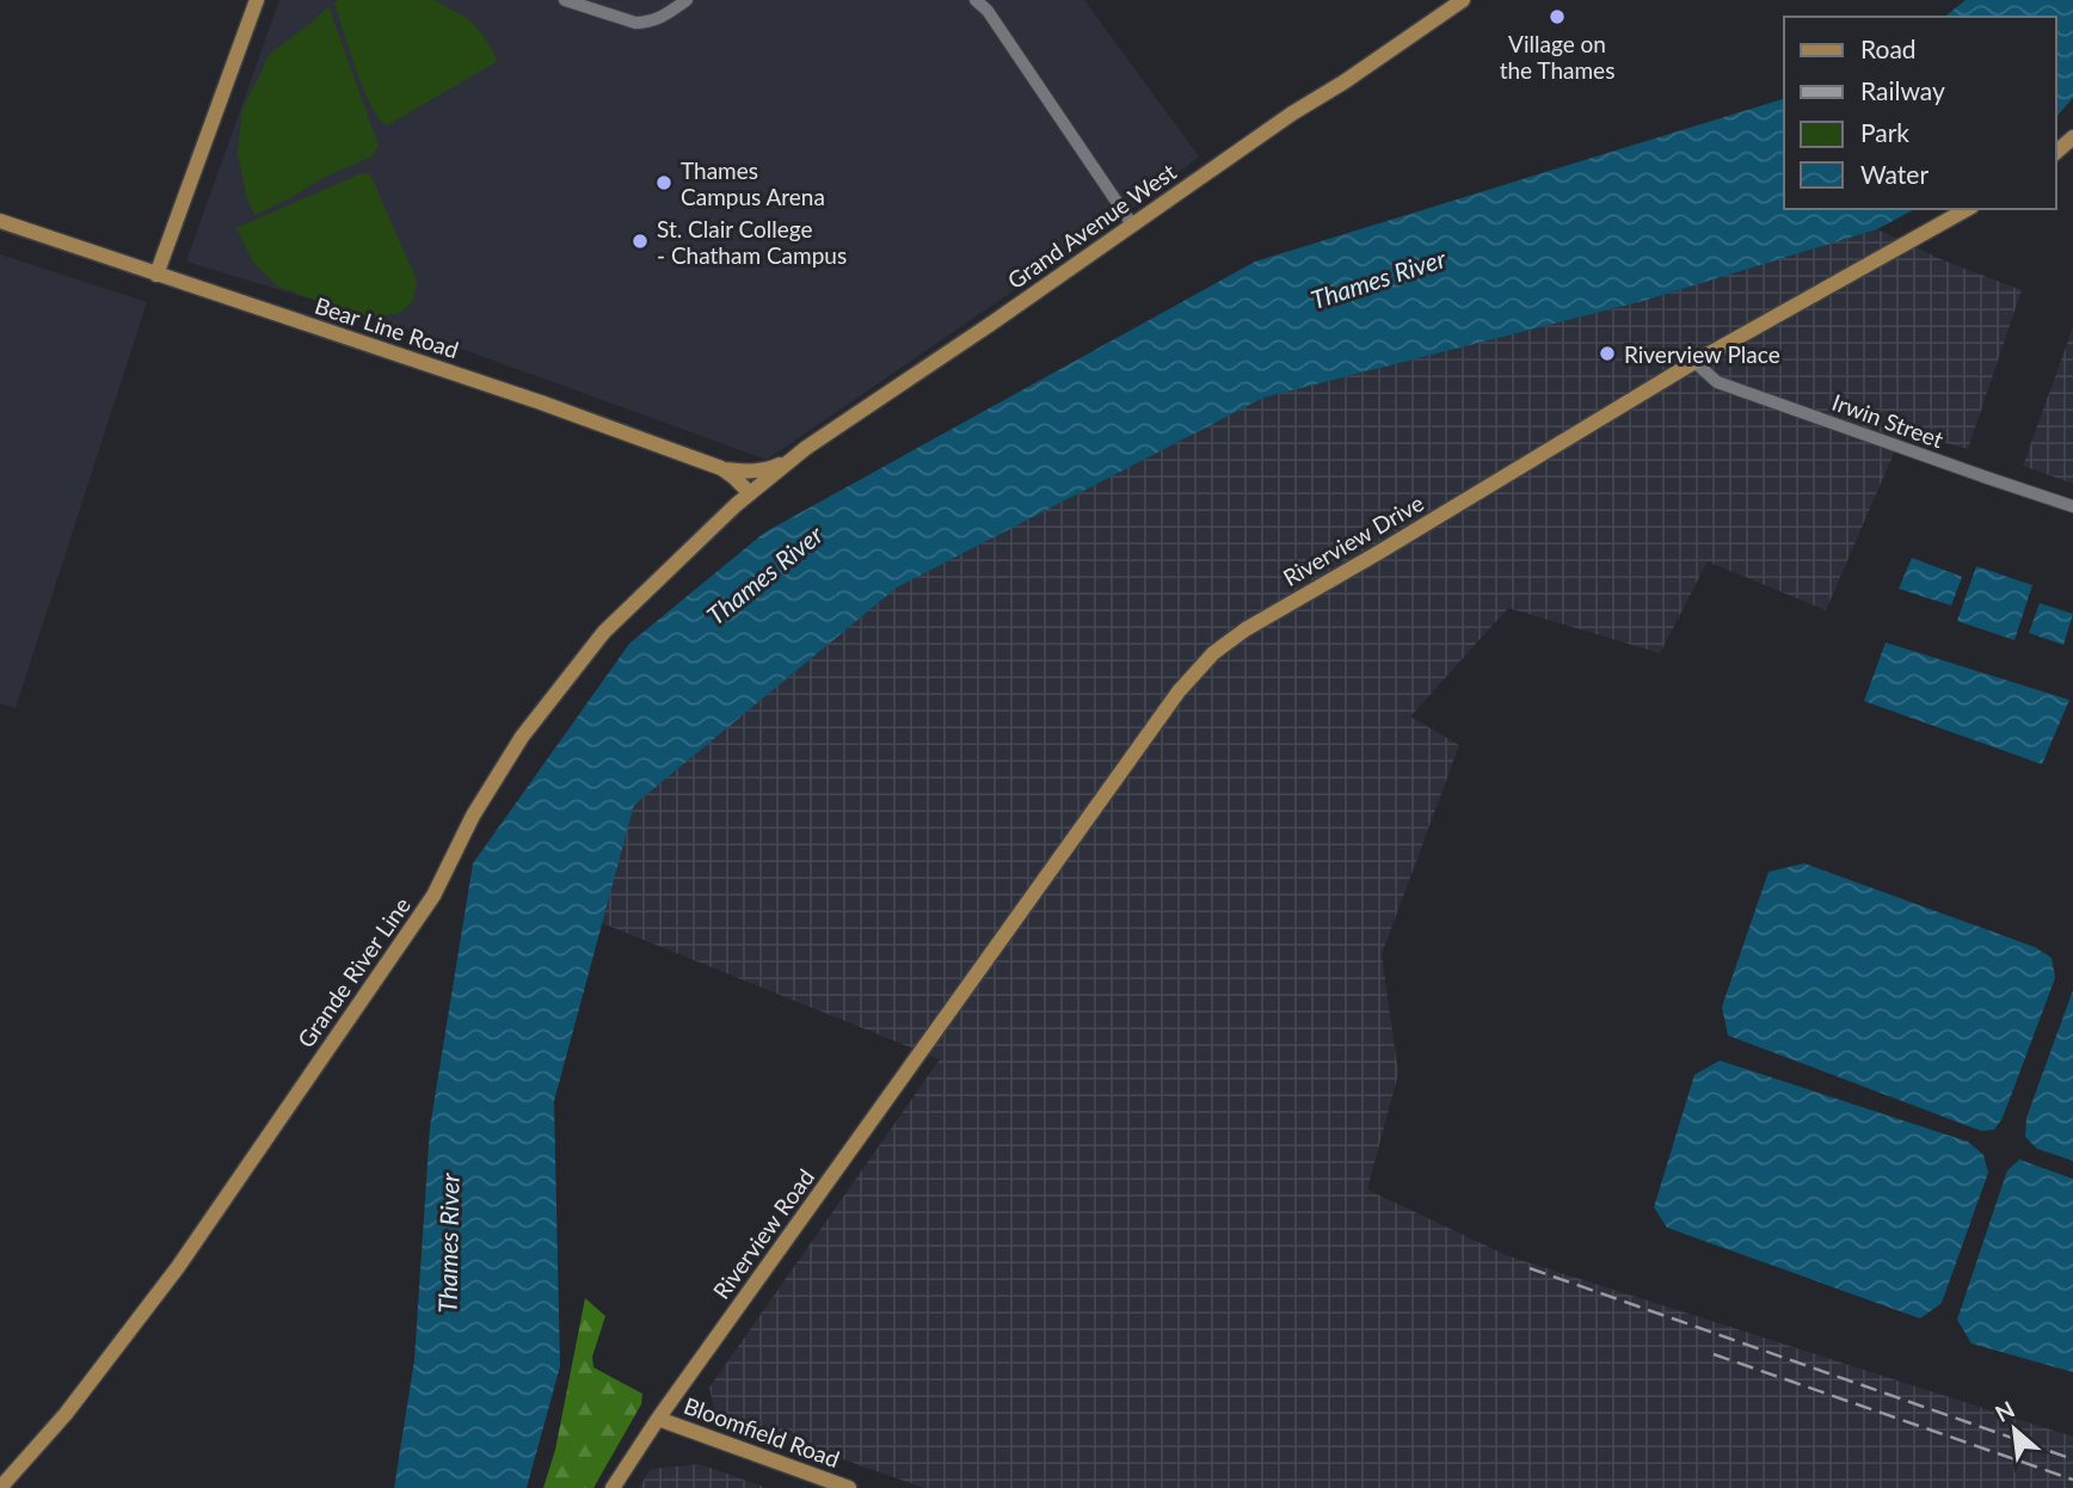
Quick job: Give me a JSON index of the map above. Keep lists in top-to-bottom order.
{
  "streets": {
    "main road": [
      "Grand Avenue West",
      "Bear Line Road",
      "Riverview Drive",
      "Grande River Line",
      "Riverview Road",
      "Bloomfield Road"
    ],
    "street": ["Irwin Street"]
  },
  "crossings": [
    ["Grand Avenue West", "Bear Line Road"],
    ["Grand Avenue West", "Grande River Line"],
    ["Bear Line Road", "Grande River Line"],
    ["Irwin Street", "Riverview Drive"],
    ["Riverview Drive", "Riverview Road"],
    ["Riverview Road", "Bloomfield Road"]
  ],
  "water": ["Thames River"],
  "places": [
    "Village on the Thames",
    "Thames Campus Arena",
    "St. Clair College - Chatham Campus",
    "Riverview Place"
  ],
  "legend": [
    "Road",
    "Railway",
    "Park",
    "Water"
  ],
  "north": "top left"
}
